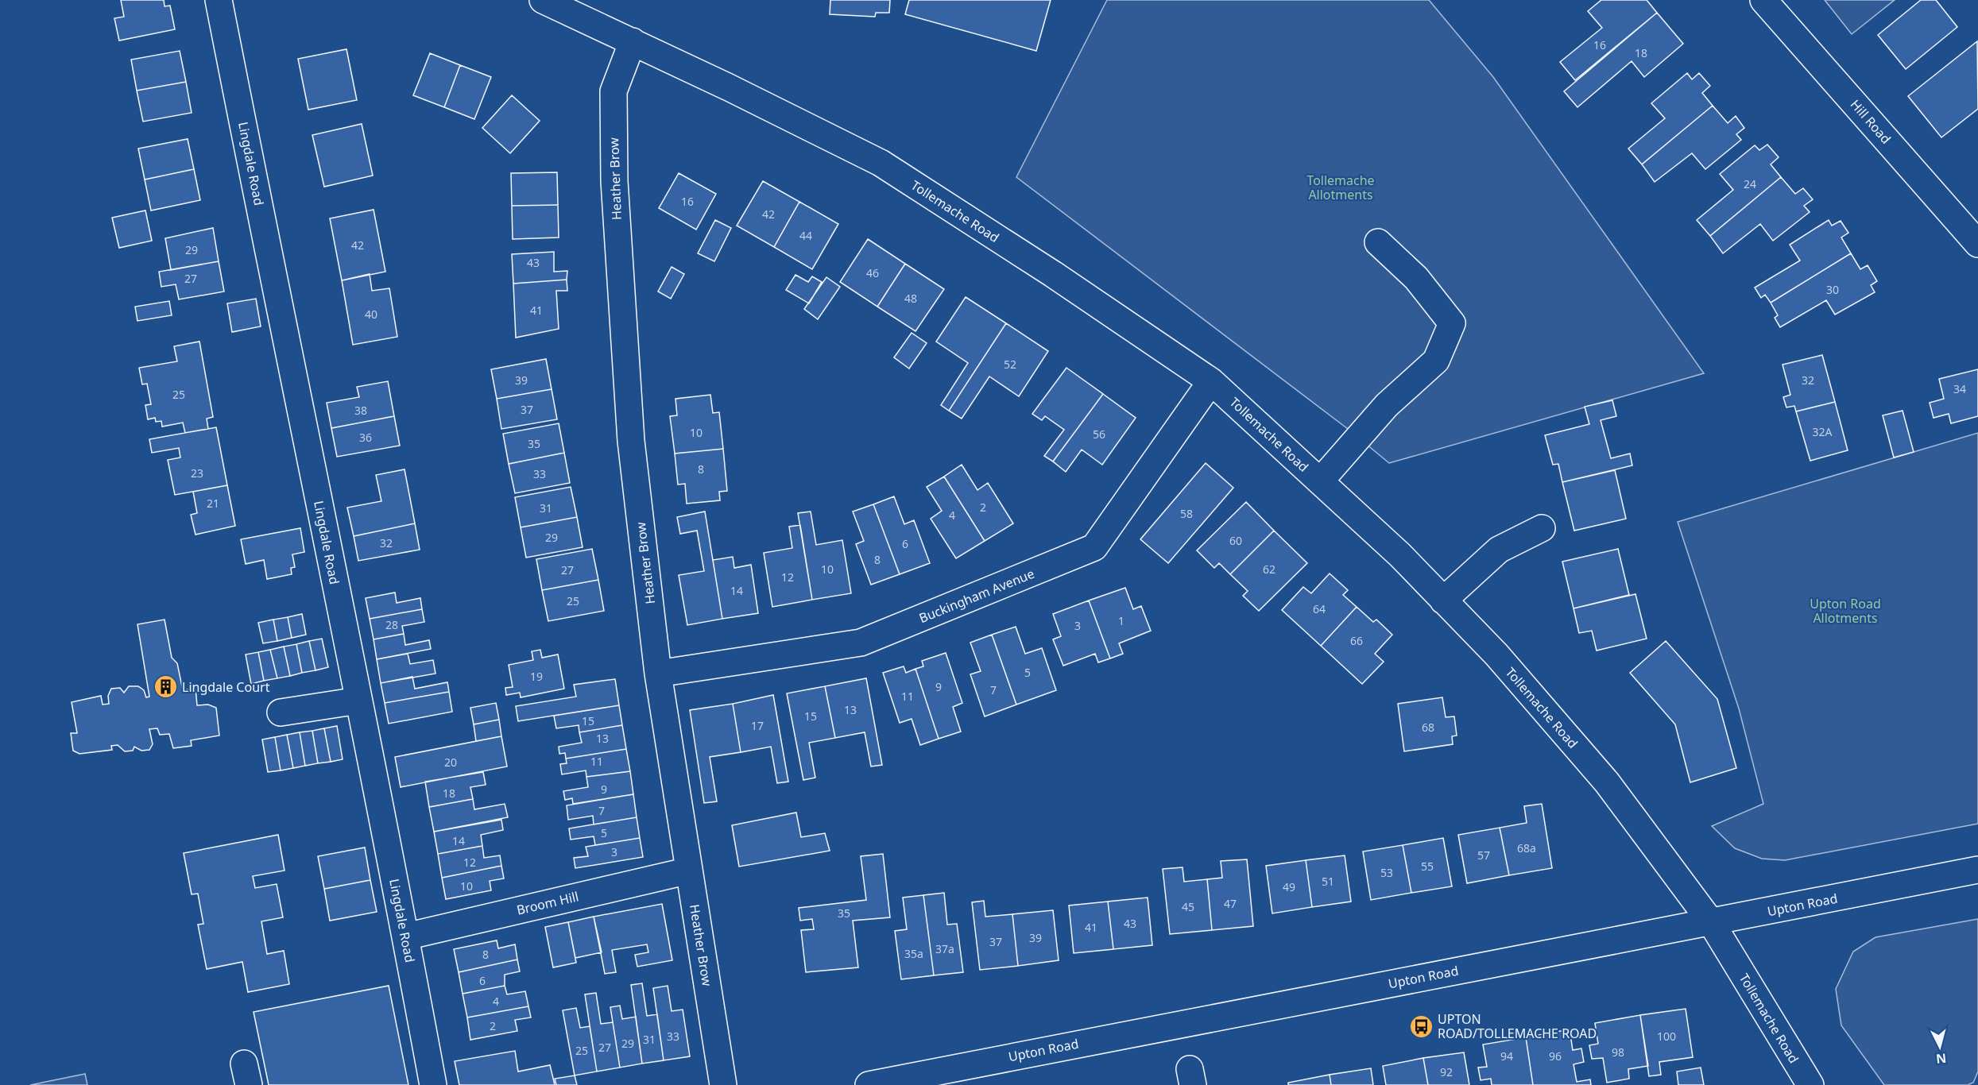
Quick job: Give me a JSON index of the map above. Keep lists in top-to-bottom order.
{
  "streets": {
    "street": [
      "Hill Road",
      "Lingdale Road",
      "Heather Brow",
      "Tollemache Road",
      "Buckingham Avenue",
      "Broom Hill",
      "Upton Road"
    ]
  },
  "crossings": [
    ["Lingdale Road", "Broom Hill"],
    ["Heather Brow", "Tollemache Road"],
    ["Heather Brow", "Buckingham Avenue"],
    ["Heather Brow", "Broom Hill"],
    ["Tollemache Road", "Buckingham Avenue"],
    ["Tollemache Road", "Upton Road"]
  ],
  "parks": ["Tollemache Allotments", "Upton Road Allotments"],
  "places": {
    "building": ["Lingdale Court"],
    "bus stop": ["UPTON ROAD/TOLLEMACHE ROAD"]
  },
  "house_numbers": [
    "16",
    "18",
    "24",
    "16",
    "42",
    "44",
    "42",
    "29",
    "43",
    "46",
    "27",
    "30",
    "48",
    "41",
    "40",
    "52",
    "39",
    "32",
    "34",
    "25",
    "37",
    "38",
    "32A",
    "10",
    "56",
    "36",
    "35",
    "8",
    "23",
    "33",
    "21",
    "2",
    "31",
    "58",
    "4",
    "29",
    "60",
    "32",
    "6",
    "8",
    "10",
    "62",
    "27",
    "12",
    "14",
    "25",
    "64",
    "1",
    "28",
    "3",
    "66",
    "5",
    "19",
    "9",
    "7",
    "11",
    "13",
    "15",
    "15",
    "17",
    "68",
    "13",
    "11",
    "20",
    "9",
    "18",
    "7",
    "5",
    "14",
    "68a",
    "3",
    "57",
    "12",
    "55",
    "53",
    "51",
    "10",
    "49",
    "47",
    "45",
    "35",
    "43",
    "41",
    "39",
    "37",
    "37a",
    "35a",
    "8",
    "6",
    "4",
    "2",
    "33",
    "100",
    "31",
    "29",
    "27",
    "25",
    "98",
    "94",
    "96",
    "92"
  ],
  "north": "bottom"
}
